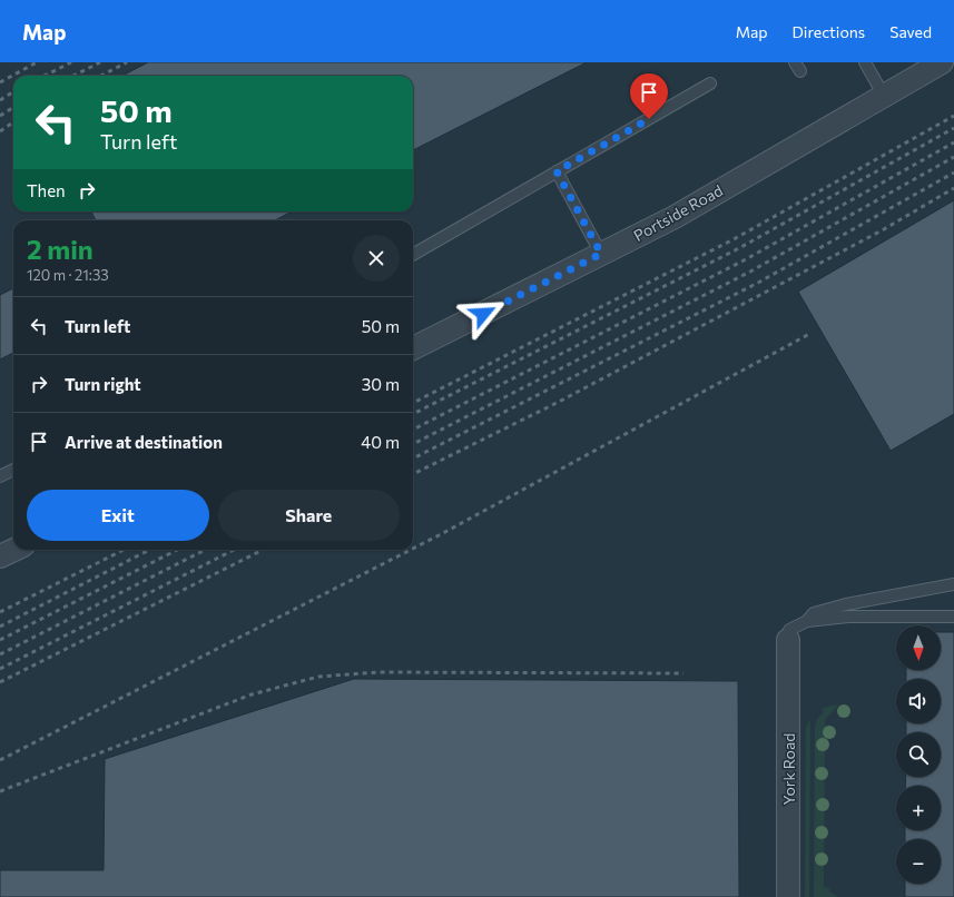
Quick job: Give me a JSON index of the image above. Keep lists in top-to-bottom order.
{
  "streets": {
    "street": ["Portside Road", "York Road"]
  },
  "north": "bottom",
  "page": {
    "header": "Map",
    "nav": ["Map", "Directions", "Saved"],
    "turn": ["50 m", "Turn left"],
    "then": "Then",
    "heading": ["2 min", "120 m · 21:33"],
    "list": [
      {
        "name": "Turn left",
        "value": "50 m"
      },
      {
        "name": "Turn right",
        "value": "30 m"
      },
      {
        "name": "Arrive at destination",
        "value": "40 m"
      }
    ],
    "buttons": ["Exit", "Share"],
    "map_buttons": ["+", "−"]
  }
}
